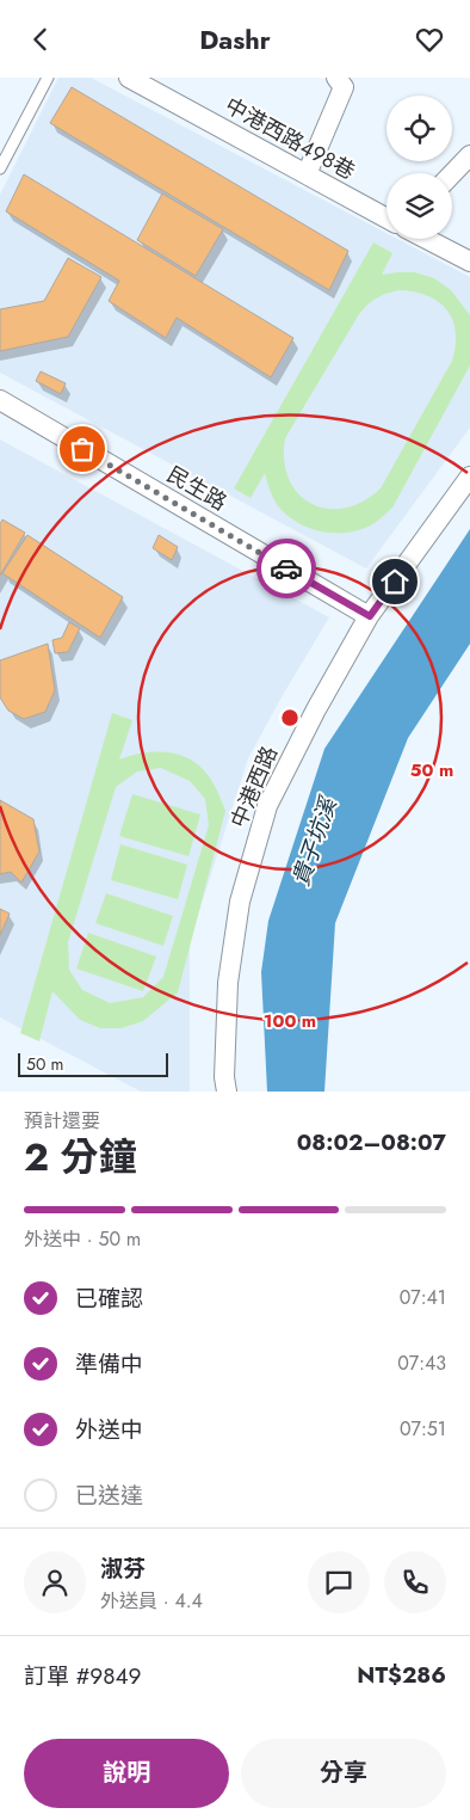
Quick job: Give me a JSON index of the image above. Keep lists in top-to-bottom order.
{
  "streets": {
    "street": ["中港西路498巷", "民生路", "中港西路"]
  },
  "crossings": [
    ["民生路", "中港西路"]
  ],
  "water": ["貴子坑溪"],
  "scale_bar": "50 m",
  "page": {
    "header": "Dashr",
    "scale": "50 m",
    "heading": ["2 分鐘", "預計還要", "08:02–08:07"],
    "panel": [
      "淑芬",
      "外送員 · 4.4",
      "訂單 #9849",
      "NT$286"
    ],
    "bar": "外送中 · 50 m",
    "list": [
      ["已確認", "07:41"],
      ["準備中", "07:43"],
      ["外送中", "07:51"],
      "已送達"
    ],
    "buttons": ["說明", "分享"]
  },
  "rings": ["50 m", "100 m"]
}
